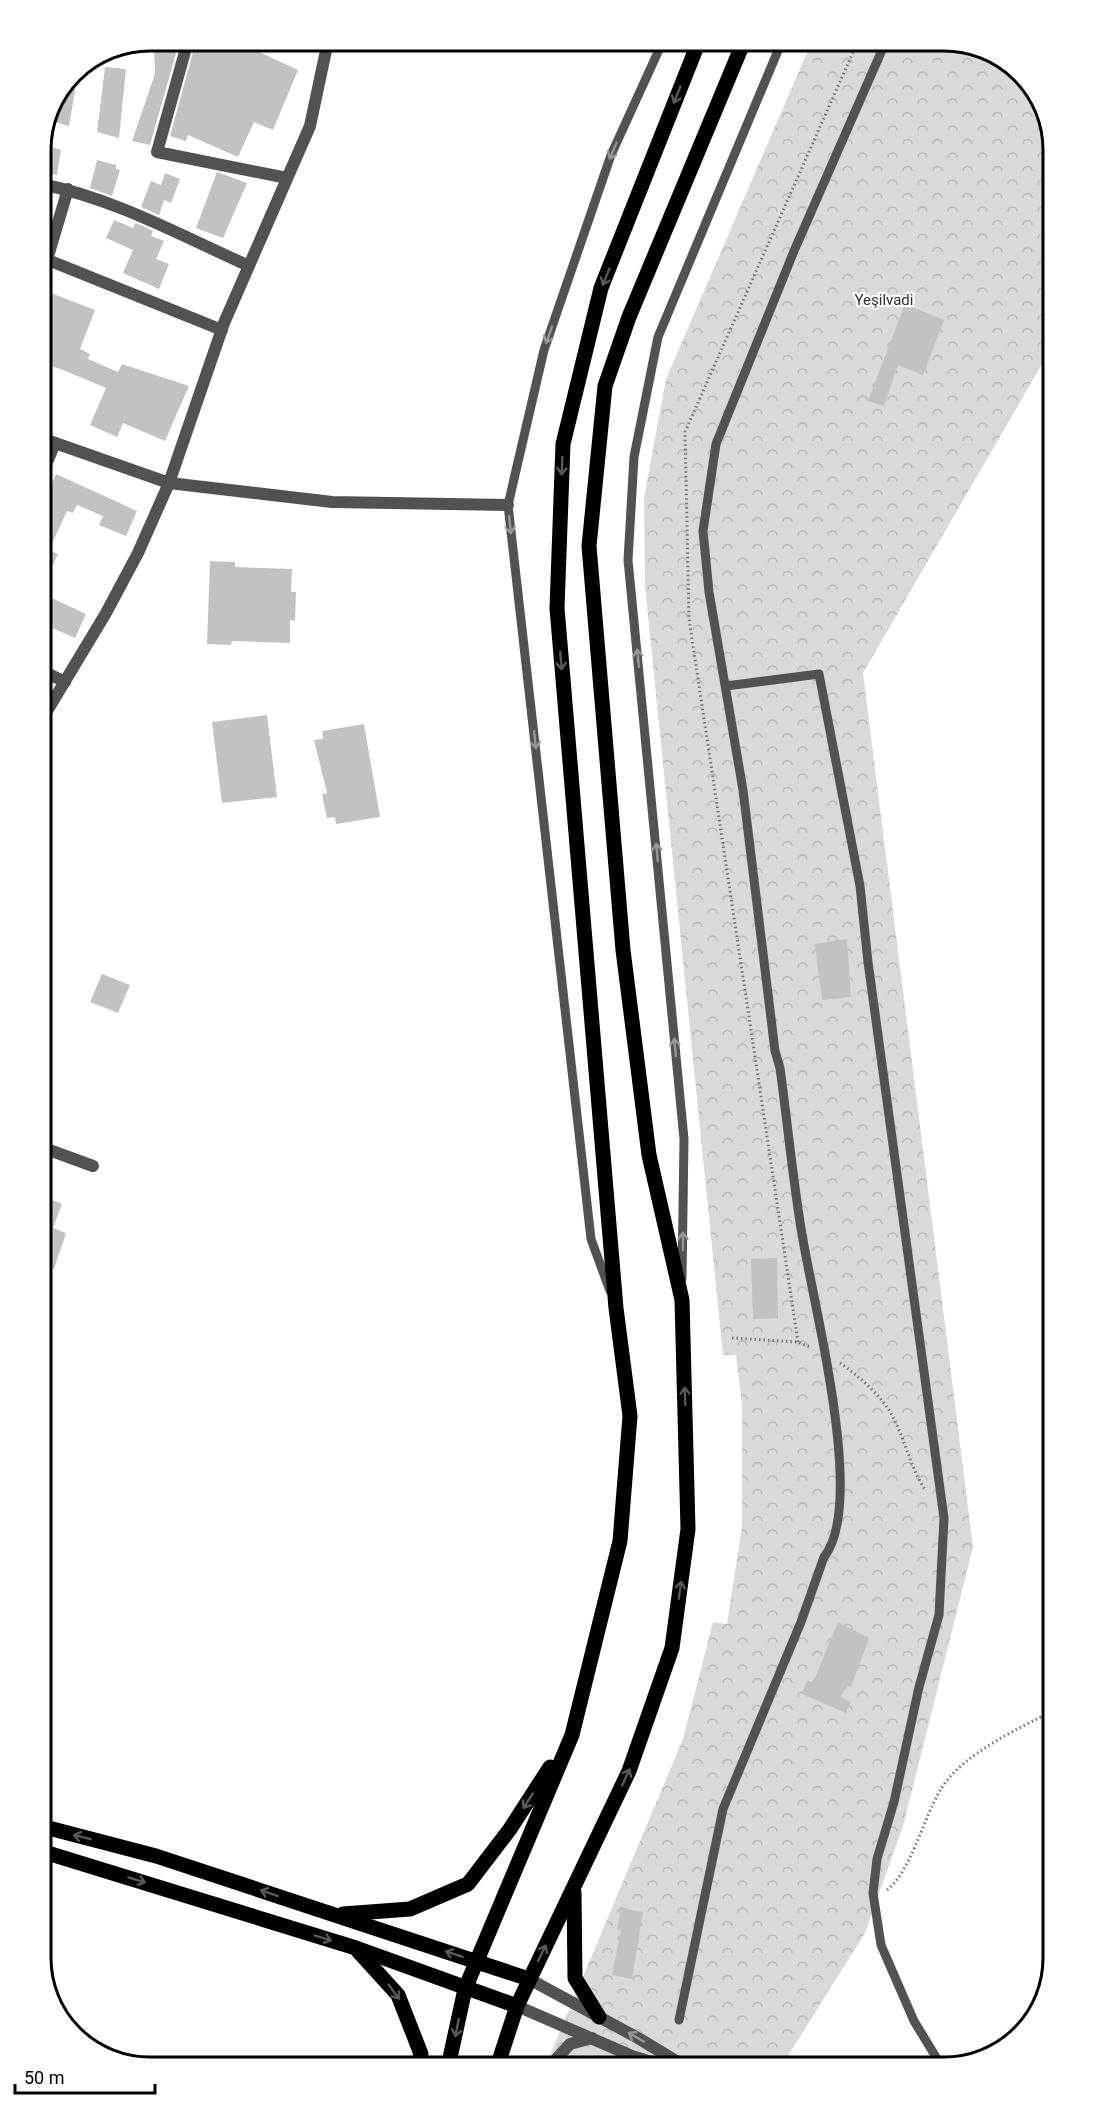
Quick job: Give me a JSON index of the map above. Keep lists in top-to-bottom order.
{
  "parks": ["Yeşilvadi"],
  "scale_bar": "50 m"
}
